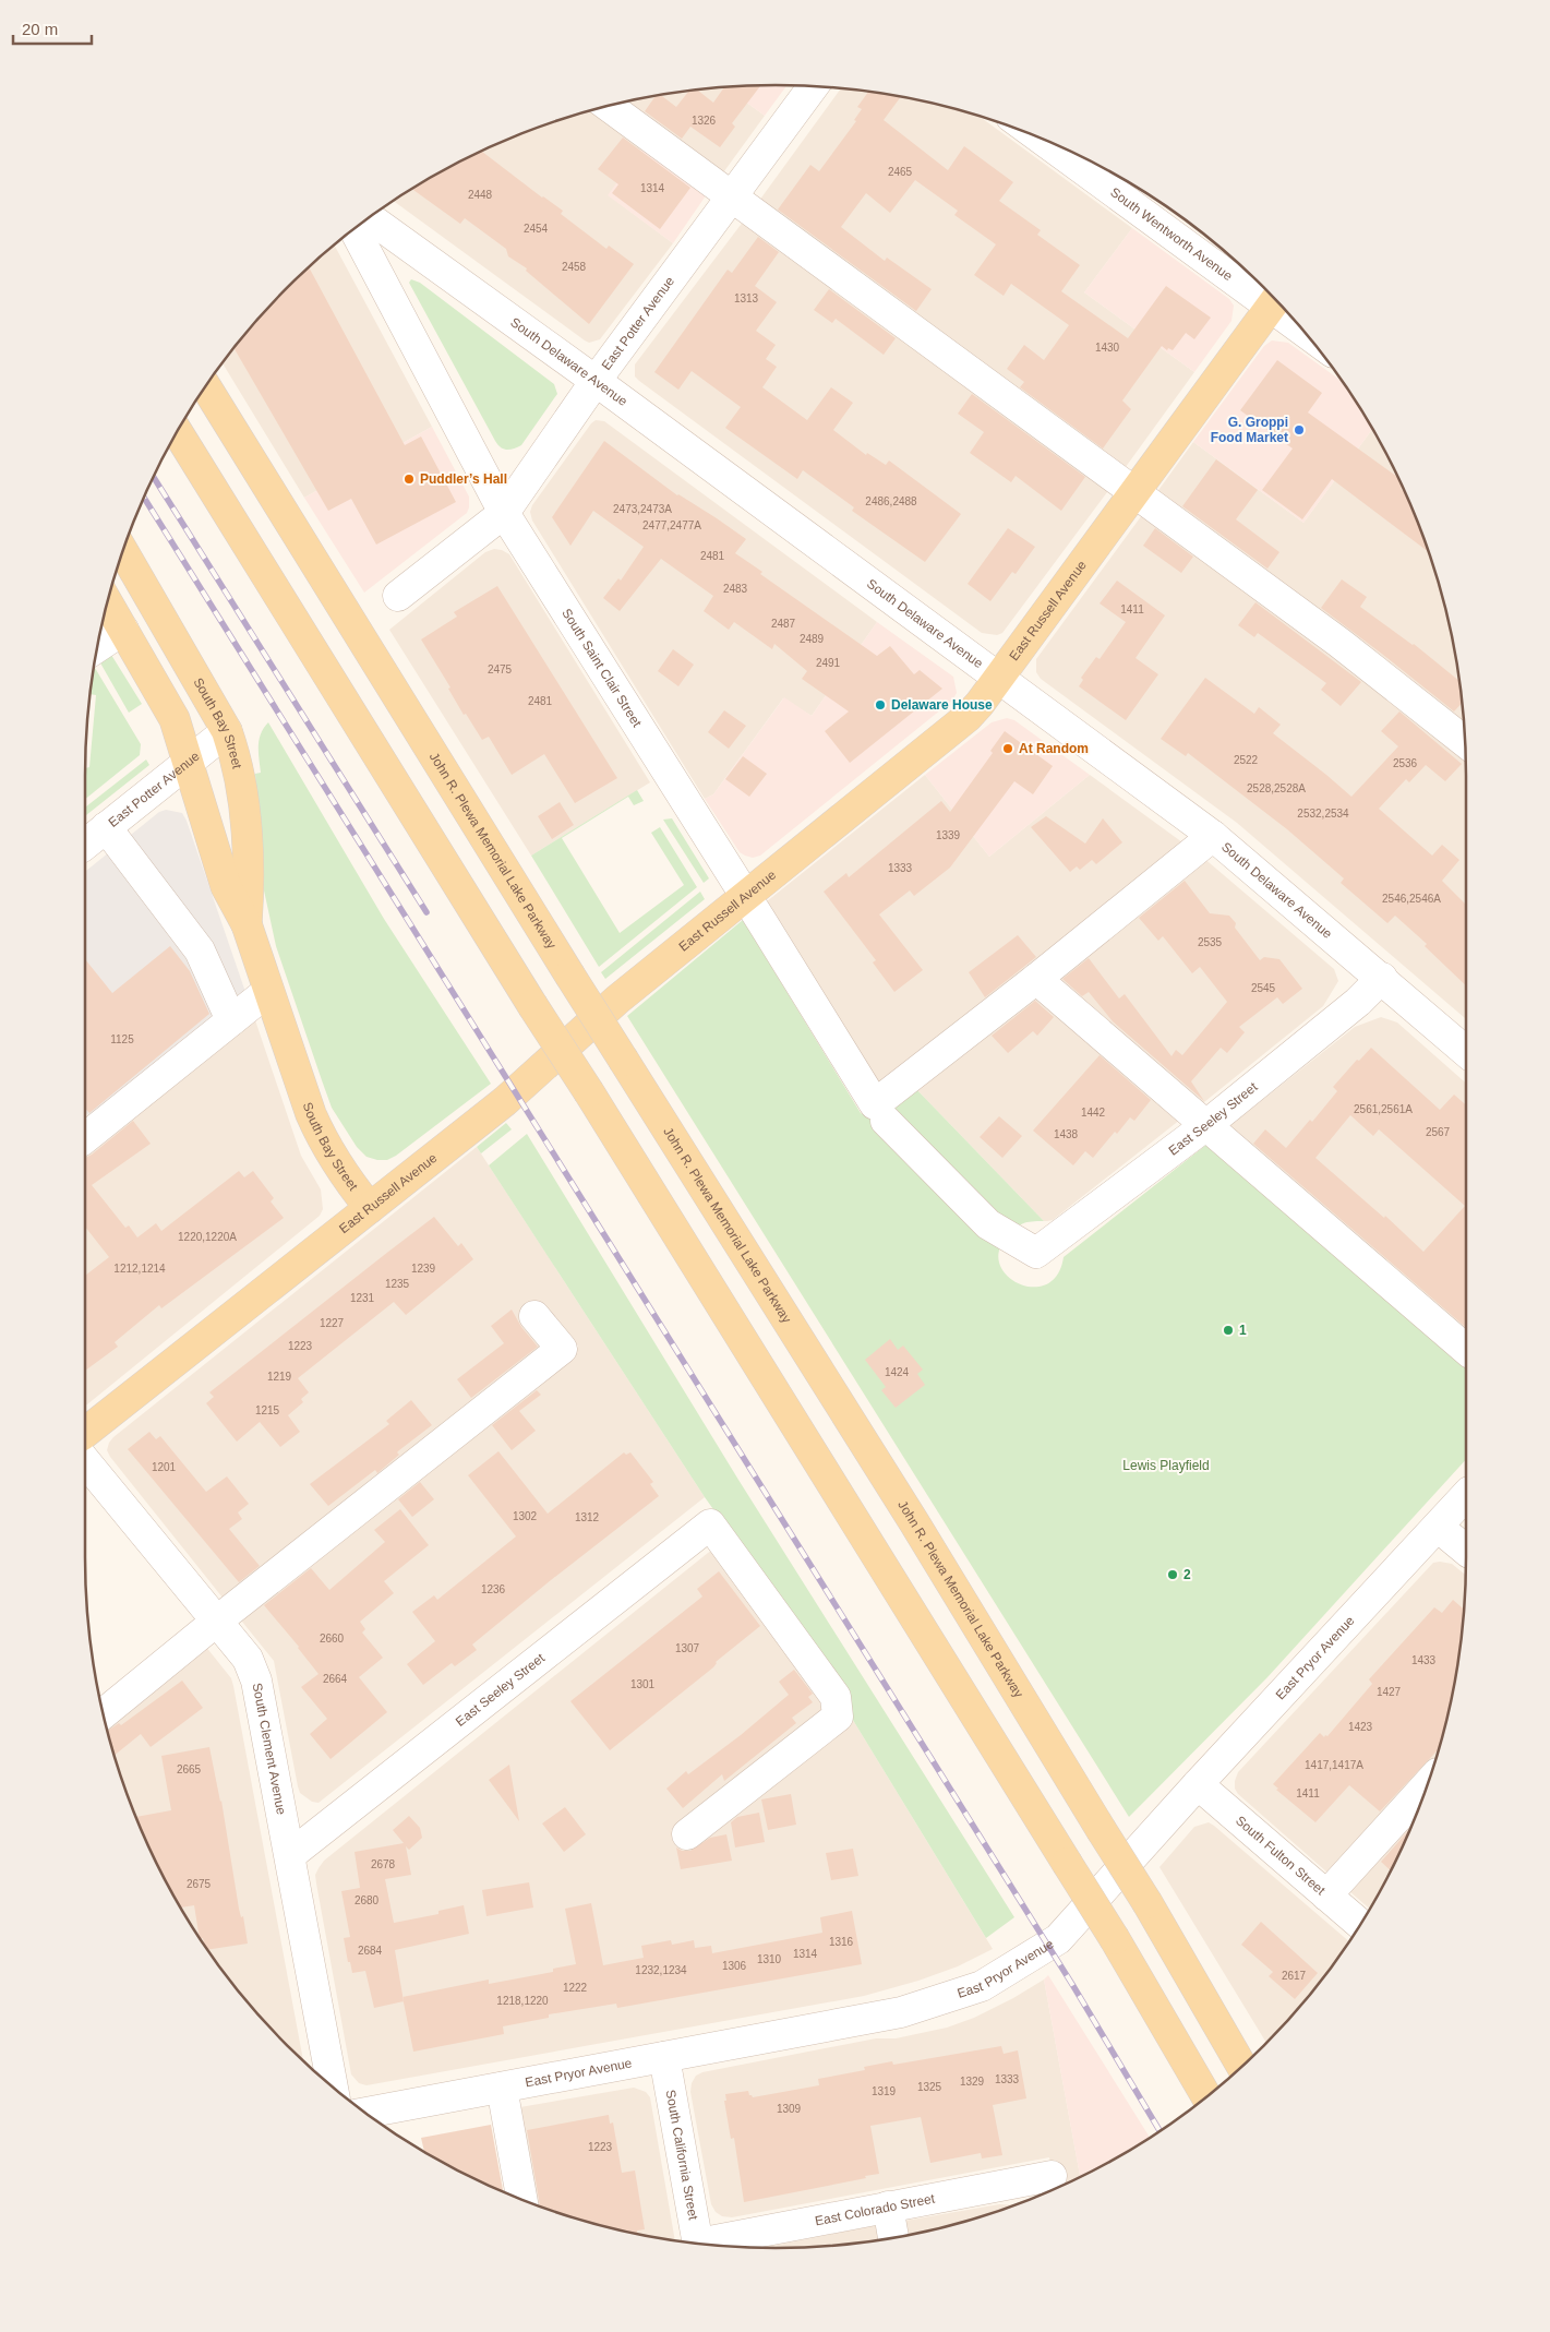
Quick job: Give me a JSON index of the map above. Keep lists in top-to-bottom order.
{
  "streets": {
    "main road": ["East Russell Avenue", "South Bay Street", "John R. Plewa Memorial Lake Parkway"],
    "street": [
      "South Wentworth Avenue",
      "East Potter Avenue",
      "South Delaware Avenue",
      "South Saint Clair Street",
      "East Seeley Street",
      "East Pryor Avenue",
      "South Clement Avenue",
      "South Fulton Street",
      "South California Street",
      "East Colorado Street"
    ]
  },
  "crossings": [
    ["South Wentworth Avenue", "East Russell Avenue"],
    ["East Potter Avenue", "South Delaware Avenue"],
    ["East Potter Avenue", "South Saint Clair Street"],
    ["East Potter Avenue", "South Bay Street"],
    ["South Delaware Avenue", "East Russell Avenue"],
    ["South Delaware Avenue", "East Seeley Street"],
    ["East Russell Avenue", "South Saint Clair Street"],
    ["East Russell Avenue", "South Bay Street"],
    ["South Saint Clair Street", "East Seeley Street"],
    ["East Seeley Street", "South Clement Avenue"],
    ["East Pryor Avenue", "South Fulton Street"],
    ["East Pryor Avenue", "South California Street"]
  ],
  "parks": ["Lewis Playfield"],
  "places": [
    "G. Groppi Food Market",
    "Puddler’s Hall",
    "Delaware House",
    "At Random",
    "1",
    "2"
  ],
  "house_numbers": [
    "1326",
    "2465",
    "1314",
    "2448",
    "2454",
    "2458",
    "1313",
    "1430",
    "2486,2488",
    "2473,2473A",
    "2477,2477A",
    "2481",
    "2483",
    "1411",
    "2487",
    "2489",
    "2491",
    "2475",
    "2481",
    "2522",
    "2536",
    "2528,2528A",
    "2532,2534",
    "1339",
    "1333",
    "2546,2546A",
    "2535",
    "2545",
    "1125",
    "2561,2561A",
    "1442",
    "2567",
    "1438",
    "1220,1220A",
    "1212,1214",
    "1239",
    "1235",
    "1231",
    "1227",
    "1223",
    "1424",
    "1219",
    "1215",
    "1201",
    "1302",
    "1312",
    "1236",
    "2660",
    "1307",
    "1433",
    "2664",
    "1301",
    "1427",
    "1423",
    "1417,1417A",
    "2665",
    "1411",
    "2678",
    "2675",
    "2680",
    "1316",
    "2684",
    "1314",
    "1310",
    "1306",
    "1232,1234",
    "2617",
    "1222",
    "1218,1220",
    "1333",
    "1329",
    "1325",
    "1319",
    "1309",
    "1223"
  ],
  "scale_bar": "20 m"
}
